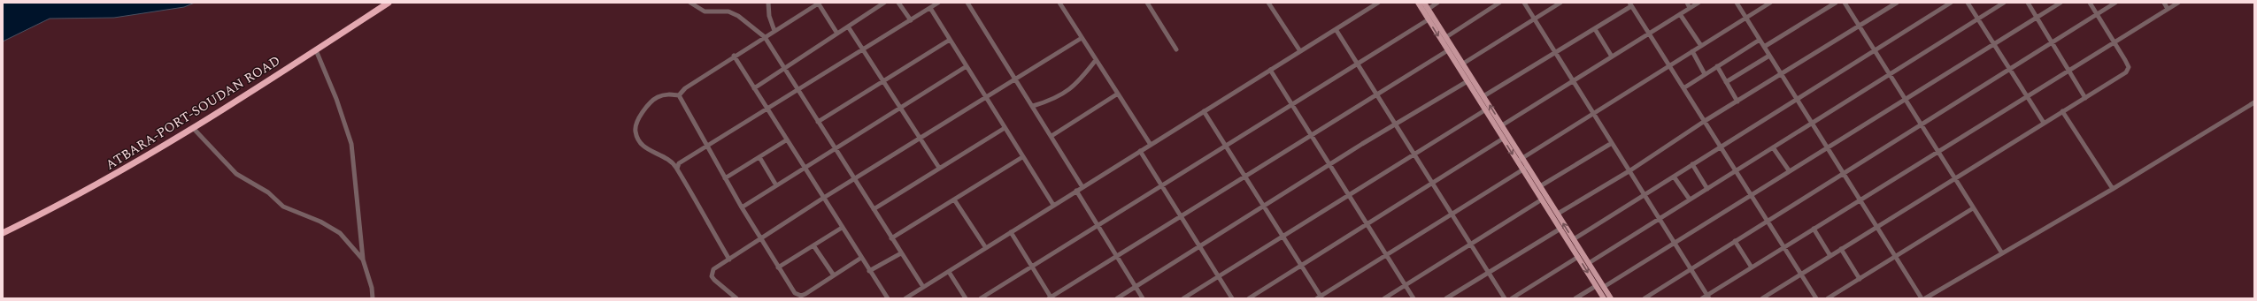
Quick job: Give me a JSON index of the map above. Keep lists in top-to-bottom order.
{
  "streets": {
    "highway": ["ATBARA-PORT-SOUDAN ROAD"]
  }
}
